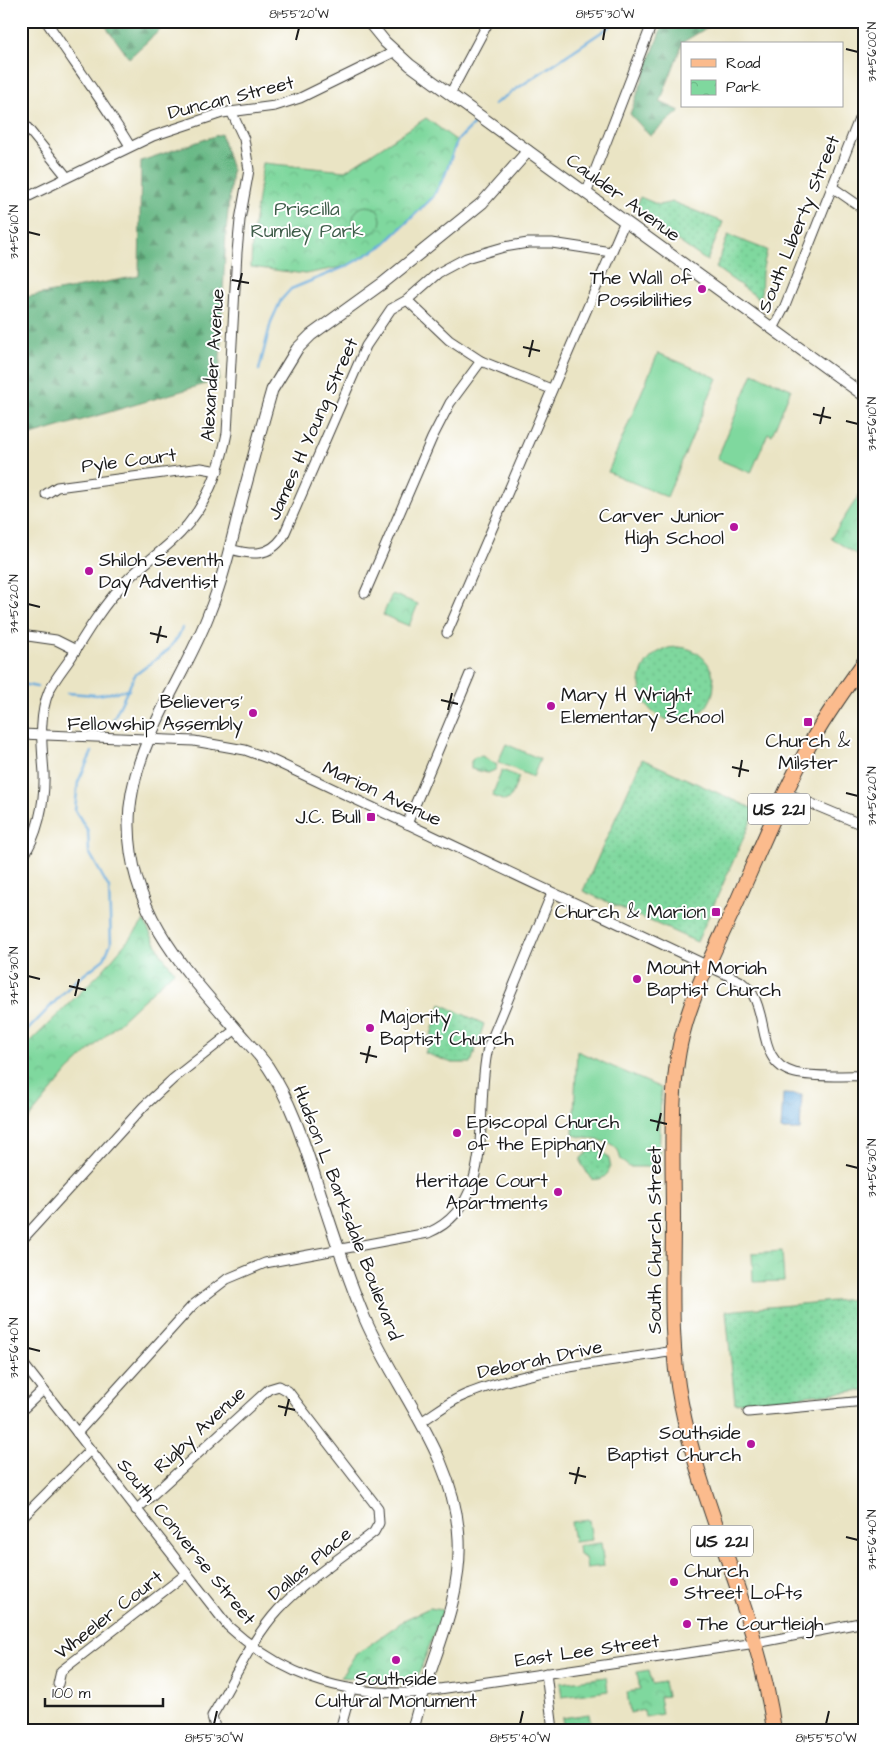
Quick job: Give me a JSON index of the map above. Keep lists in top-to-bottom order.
{
  "streets": {
    "main road": ["US 221", "South Church Street"],
    "street": [
      "Duncan Street",
      "Caulder Avenue",
      "South Liberty Street",
      "Alexander Avenue",
      "James H Young Street",
      "Pyle Court",
      "Marion Avenue",
      "Hudson L Barksdale Boulevard",
      "Deborah Drive",
      "Rigby Avenue",
      "South Converse Street",
      "Dallas Place",
      "Wheeler Court",
      "East Lee Street"
    ]
  },
  "crossings": [
    ["Duncan Street", "Caulder Avenue"],
    ["Duncan Street", "Alexander Avenue"],
    ["Caulder Avenue", "South Liberty Street"],
    ["Caulder Avenue", "Hudson L Barksdale Boulevard"],
    ["Alexander Avenue", "Pyle Court"],
    ["Alexander Avenue", "Marion Avenue"],
    ["James H Young Street", "Hudson L Barksdale Boulevard"],
    ["Marion Avenue", "Hudson L Barksdale Boulevard"],
    ["Marion Avenue", "South Church Street"],
    ["Hudson L Barksdale Boulevard", "Deborah Drive"],
    ["Hudson L Barksdale Boulevard", "South Converse Street"],
    ["Hudson L Barksdale Boulevard", "East Lee Street"],
    ["South Church Street", "Deborah Drive"],
    ["South Church Street", "East Lee Street"],
    ["Rigby Avenue", "South Converse Street"],
    ["Rigby Avenue", "Dallas Place"],
    ["South Converse Street", "Dallas Place"],
    ["South Converse Street", "Wheeler Court"],
    ["South Converse Street", "East Lee Street"]
  ],
  "parks": ["Priscilla Rumley Park"],
  "places": {
    "other": [
      "The Wall of Possibilities",
      "Carver Junior High School",
      "Shiloh Seventh Day Adventist",
      "Mary H Wright Elementary School",
      "Believers' Fellowship Assembly",
      "Mount Moriah Baptist Church",
      "Majority Baptist Church",
      "Episcopal Church of the Epiphany",
      "Heritage Court Apartments",
      "Southside Baptist Church",
      "Church Street Lofts",
      "The Courtleigh",
      "Southside Cultural Monument"
    ],
    "transit": ["Church & Milster", "J.C. Bull", "Church & Marion"]
  },
  "legend": ["Road", "Park"],
  "scale_bar": "100 m",
  "coordinates": [
    "81°55'20\"W",
    "81°55'30\"W",
    "34°56'00\"N",
    "34°56'10\"N",
    "34°56'20\"N",
    "34°56'30\"N",
    "34°56'40\"N",
    "81°55'40\"W",
    "81°55'50\"W"
  ]
}
